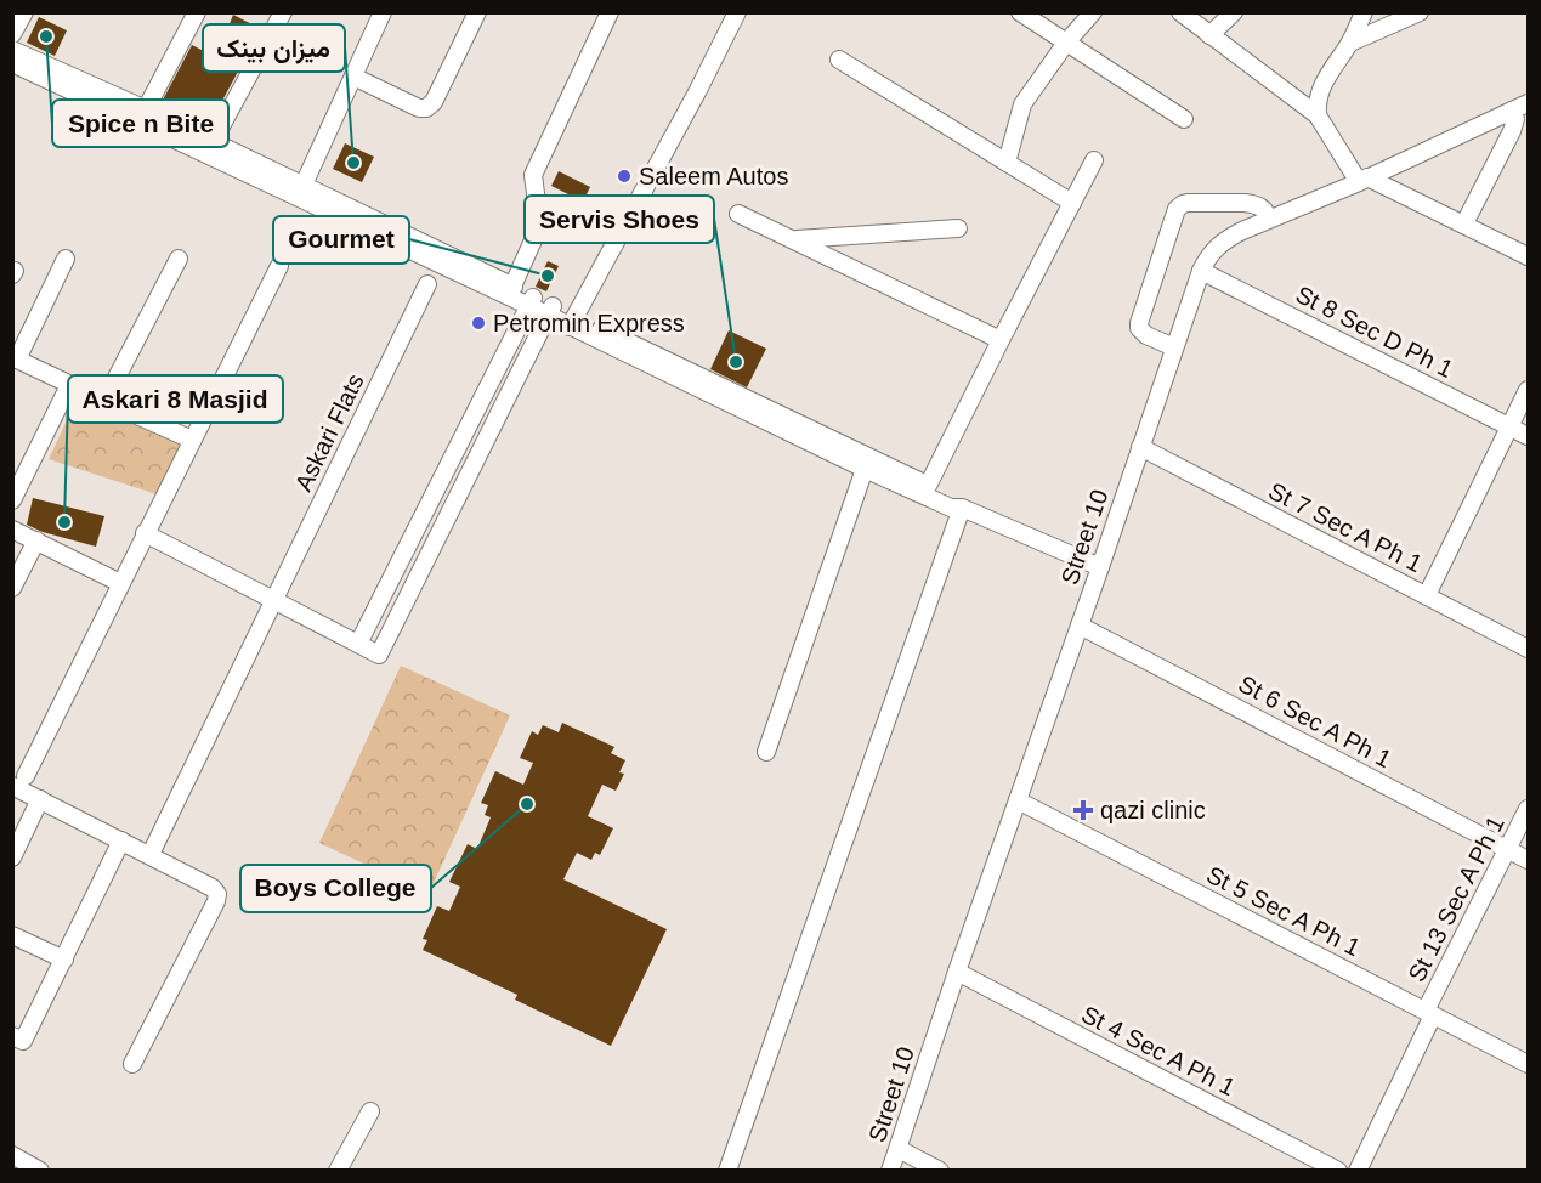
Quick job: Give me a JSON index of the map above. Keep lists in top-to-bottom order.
{
  "streets": {
    "street": [
      "St 8 Sec D Ph 1",
      "Askari Flats",
      "St 7 Sec A Ph 1",
      "Street 10",
      "St 6 Sec A Ph 1",
      "St 13 Sec A Ph 1",
      "St 5 Sec A Ph 1",
      "St 4 Sec A Ph 1"
    ]
  },
  "crossings": [
    ["St 8 Sec D Ph 1", "Street 10"],
    ["St 7 Sec A Ph 1", "Street 10"],
    ["Street 10", "St 6 Sec A Ph 1"],
    ["Street 10", "St 5 Sec A Ph 1"],
    ["Street 10", "St 4 Sec A Ph 1"],
    ["St 6 Sec A Ph 1", "St 13 Sec A Ph 1"],
    ["St 13 Sec A Ph 1", "St 5 Sec A Ph 1"]
  ],
  "places": {
    "other": [
      "Spice n Bite",
      "میزان بینک",
      "Saleem Autos",
      "Gourmet",
      "Petromin Express",
      "Servis Shoes",
      "Askari 8 Masjid",
      "Boys College"
    ],
    "health": ["qazi clinic"]
  }
}
